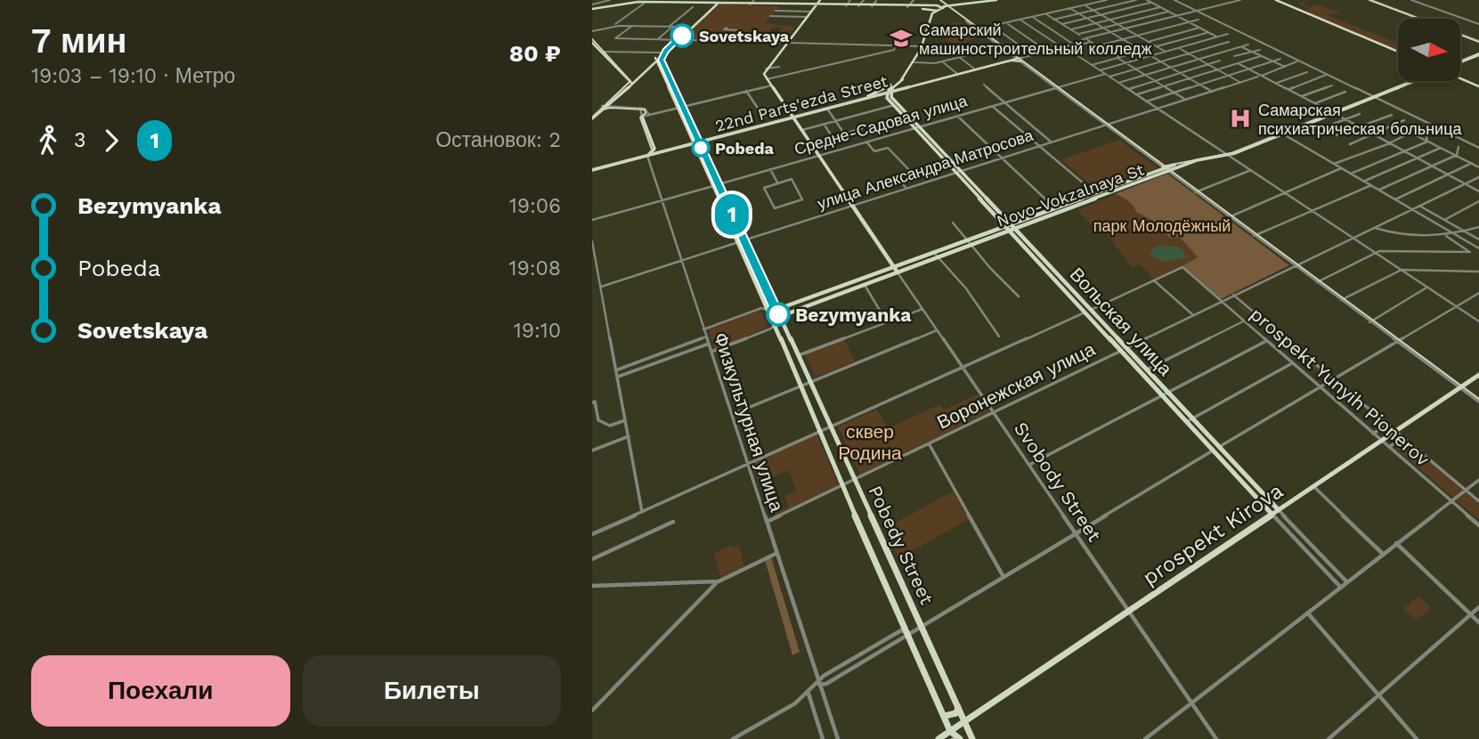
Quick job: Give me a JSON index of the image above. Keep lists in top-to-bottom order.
{
  "streets": {
    "main road": [
      "22nd Parts'ezda Street",
      "Novo-Vokzalnaya St",
      "Вольская улица",
      "Svobody Street",
      "prospekt Kirova",
      "Pobedy Street"
    ],
    "street": [
      "Средне-Садовая улица",
      "улица Александра Матросова",
      "Воронежская улица",
      "prospekt Yunyih Pionerov",
      "Физкультурная улица"
    ]
  },
  "crossings": [
    ["22nd Parts'ezda Street", "Вольская улица"],
    ["22nd Parts'ezda Street", "Физкультурная улица"],
    ["22nd Parts'ezda Street", "Svobody Street"],
    ["22nd Parts'ezda Street", "Pobedy Street"],
    ["Средне-Садовая улица", "Вольская улица"],
    ["Средне-Садовая улица", "Физкультурная улица"],
    ["Средне-Садовая улица", "Svobody Street"],
    ["Средне-Садовая улица", "Pobedy Street"],
    ["улица Александра Матросова", "Вольская улица"],
    ["улица Александра Матросова", "Физкультурная улица"],
    ["улица Александра Матросова", "Svobody Street"],
    ["улица Александра Матросова", "Pobedy Street"],
    ["Novo-Vokzalnaya St", "Вольская улица"],
    ["Novo-Vokzalnaya St", "Физкультурная улица"],
    ["Novo-Vokzalnaya St", "Svobody Street"],
    ["Novo-Vokzalnaya St", "Pobedy Street"],
    ["Вольская улица", "Воронежская улица"],
    ["Вольская улица", "prospekt Kirova"],
    ["Воронежская улица", "prospekt Yunyih Pionerov"],
    ["Воронежская улица", "Физкультурная улица"],
    ["Воронежская улица", "Svobody Street"],
    ["Воронежская улица", "Pobedy Street"],
    ["prospekt Yunyih Pionerov", "prospekt Kirova"],
    ["Svobody Street", "prospekt Kirova"],
    ["prospekt Kirova", "Pobedy Street"]
  ],
  "parks": ["парк Молодёжный", "сквер Родина"],
  "places": {
    "other": ["Sovetskaya", "Pobeda", "Bezymyanka"],
    "school or university": ["Самарский машиностроительный колледж"],
    "hospital": ["Самарская психиатрическая больница"]
  },
  "lines": ["metro line 1"],
  "north": "right",
  "page": {
    "heading": ["7 мин", "19:03 – 19:10 · Метро", "80 ₽"],
    "on_map": "1",
    "legs": ["3", "1", "Остановок: 2"],
    "list": [
      {
        "name": "Bezymyanka",
        "value": "19:06"
      },
      {
        "name": "Pobeda",
        "value": "19:08"
      },
      {
        "name": "Sovetskaya",
        "value": "19:10"
      }
    ],
    "buttons": ["Поехали", "Билеты"]
  }
}
